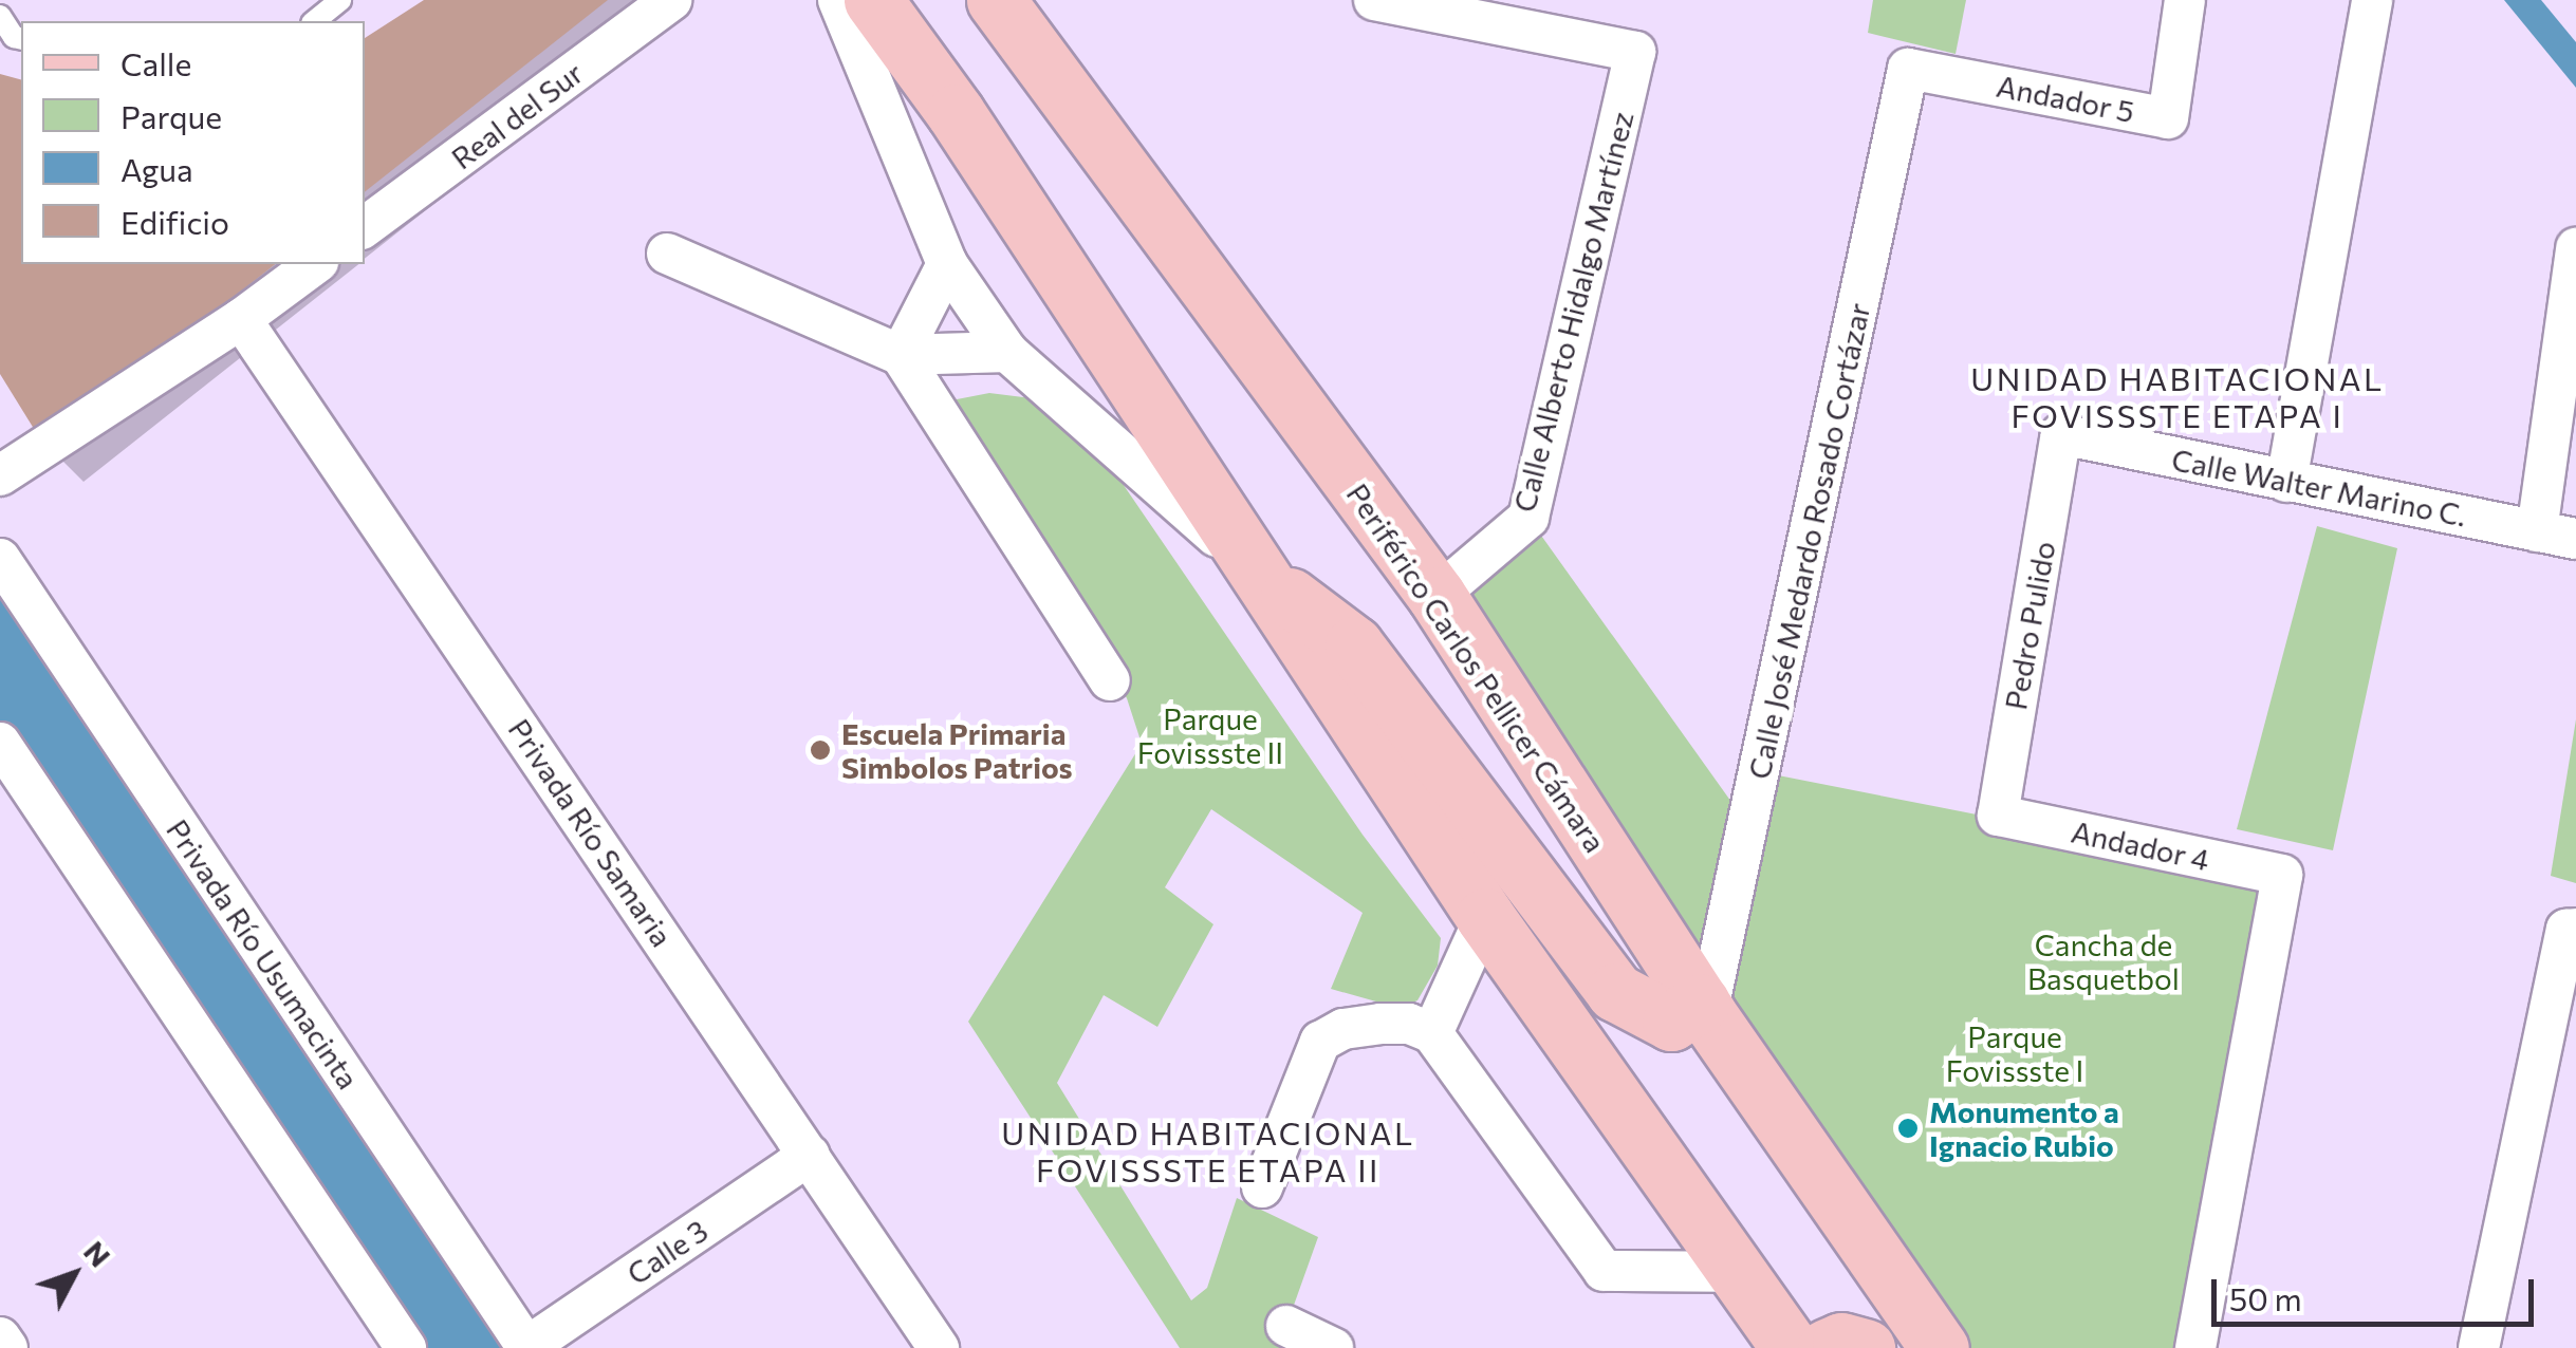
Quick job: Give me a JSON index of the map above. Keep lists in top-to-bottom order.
{
  "streets": {
    "main road": ["Periférico Carlos Pellicer Cámara"],
    "street": [
      "Andador 5",
      "Real del Sur",
      "Calle Alberto Hidalgo Martínez",
      "Calle Walter Marino C.",
      "Calle José Medardo Rosado Cortázar",
      "Pedro Pulido",
      "Privada Río Samaria",
      "Andador 4",
      "Privada Río Usumacinta",
      "Calle 3"
    ]
  },
  "crossings": [
    ["Andador 5", "Calle José Medardo Rosado Cortázar"],
    ["Calle Alberto Hidalgo Martínez", "Periférico Carlos Pellicer Cámara"],
    ["Calle Walter Marino C.", "Pedro Pulido"],
    ["Calle José Medardo Rosado Cortázar", "Periférico Carlos Pellicer Cámara"],
    ["Pedro Pulido", "Andador 4"],
    ["Privada Río Samaria", "Calle 3"],
    ["Privada Río Usumacinta", "Calle 3"]
  ],
  "districts": ["UNIDAD HABITACIONAL FOVISSSTE ETAPA I", "UNIDAD HABITACIONAL FOVISSSTE ETAPA II"],
  "parks": ["Parque Fovissste II", "Cancha de Basquetbol", "Parque Fovissste I"],
  "places": ["Escuela Primaria Simbolos Patrios", "Monumento a Ignacio Rubio"],
  "legend": [
    "Calle",
    "Parque",
    "Agua",
    "Edificio"
  ],
  "scale_bar": "50 m",
  "north": "top right"
}
